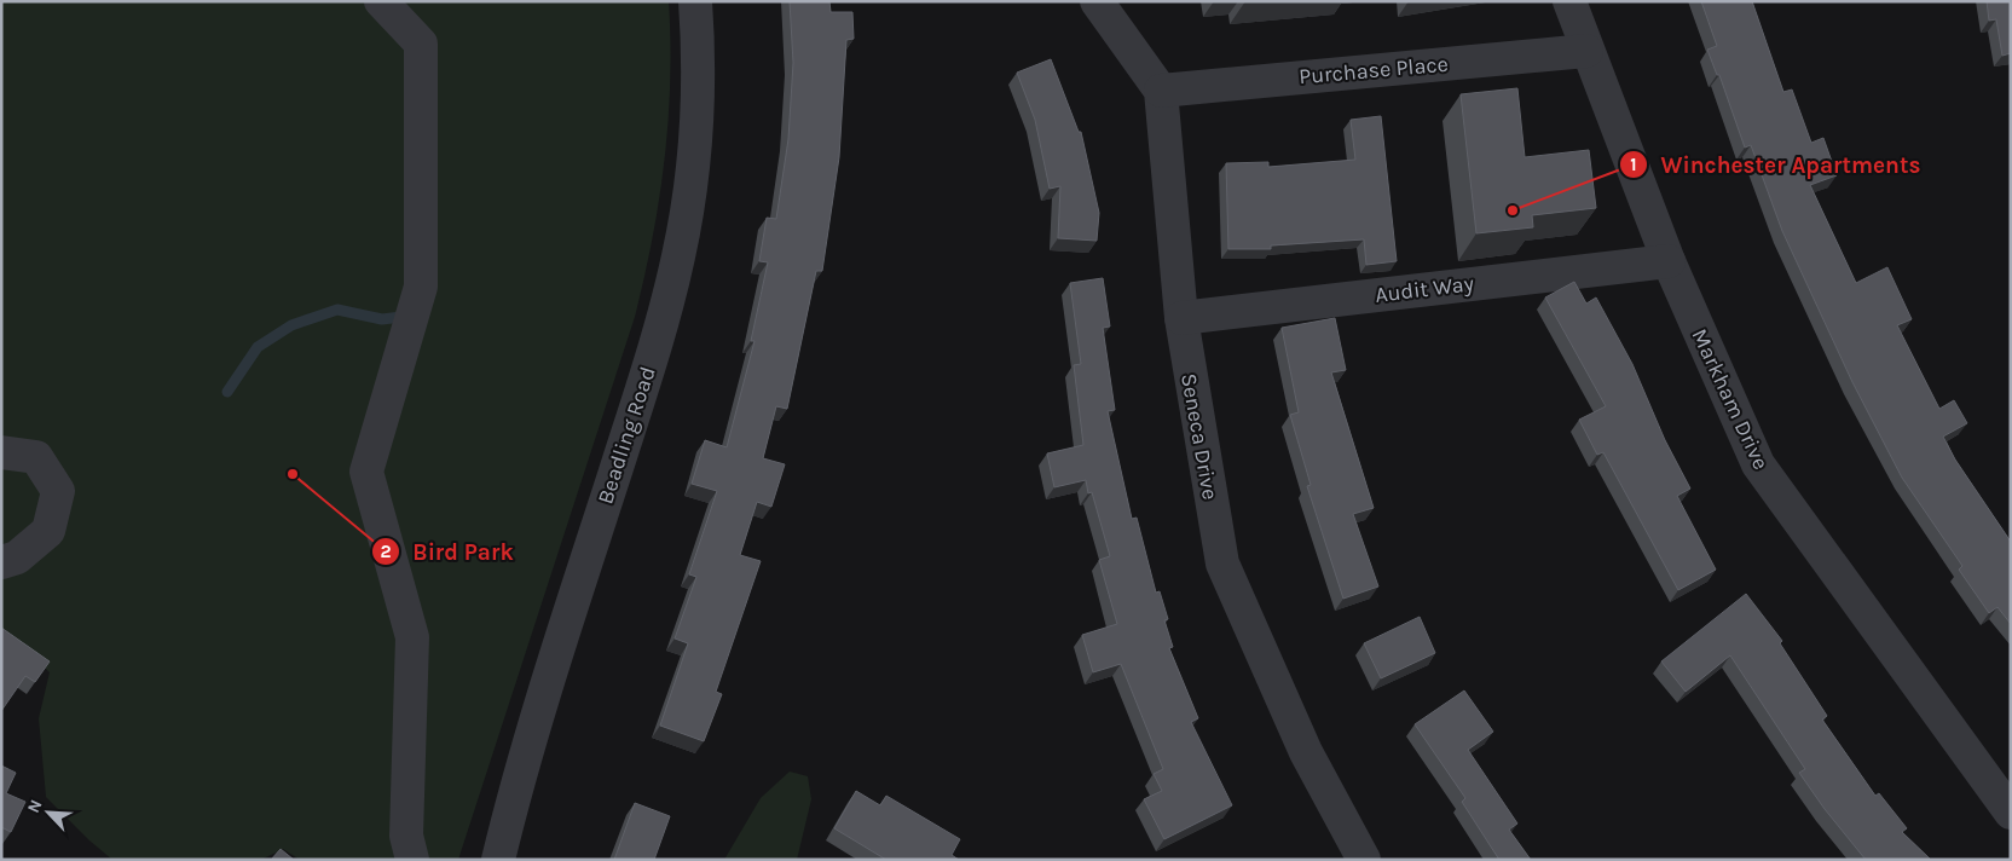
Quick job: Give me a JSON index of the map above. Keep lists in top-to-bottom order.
{
  "streets": {
    "street": [
      "Purchase Place",
      "Audit Way",
      "Markham Drive",
      "Beadling Road",
      "Seneca Drive"
    ]
  },
  "crossings": [
    ["Purchase Place", "Markham Drive"],
    ["Purchase Place", "Seneca Drive"],
    ["Audit Way", "Markham Drive"],
    ["Audit Way", "Seneca Drive"]
  ],
  "places": ["Winchester Apartments", "Bird Park"],
  "north": "top left"
}
